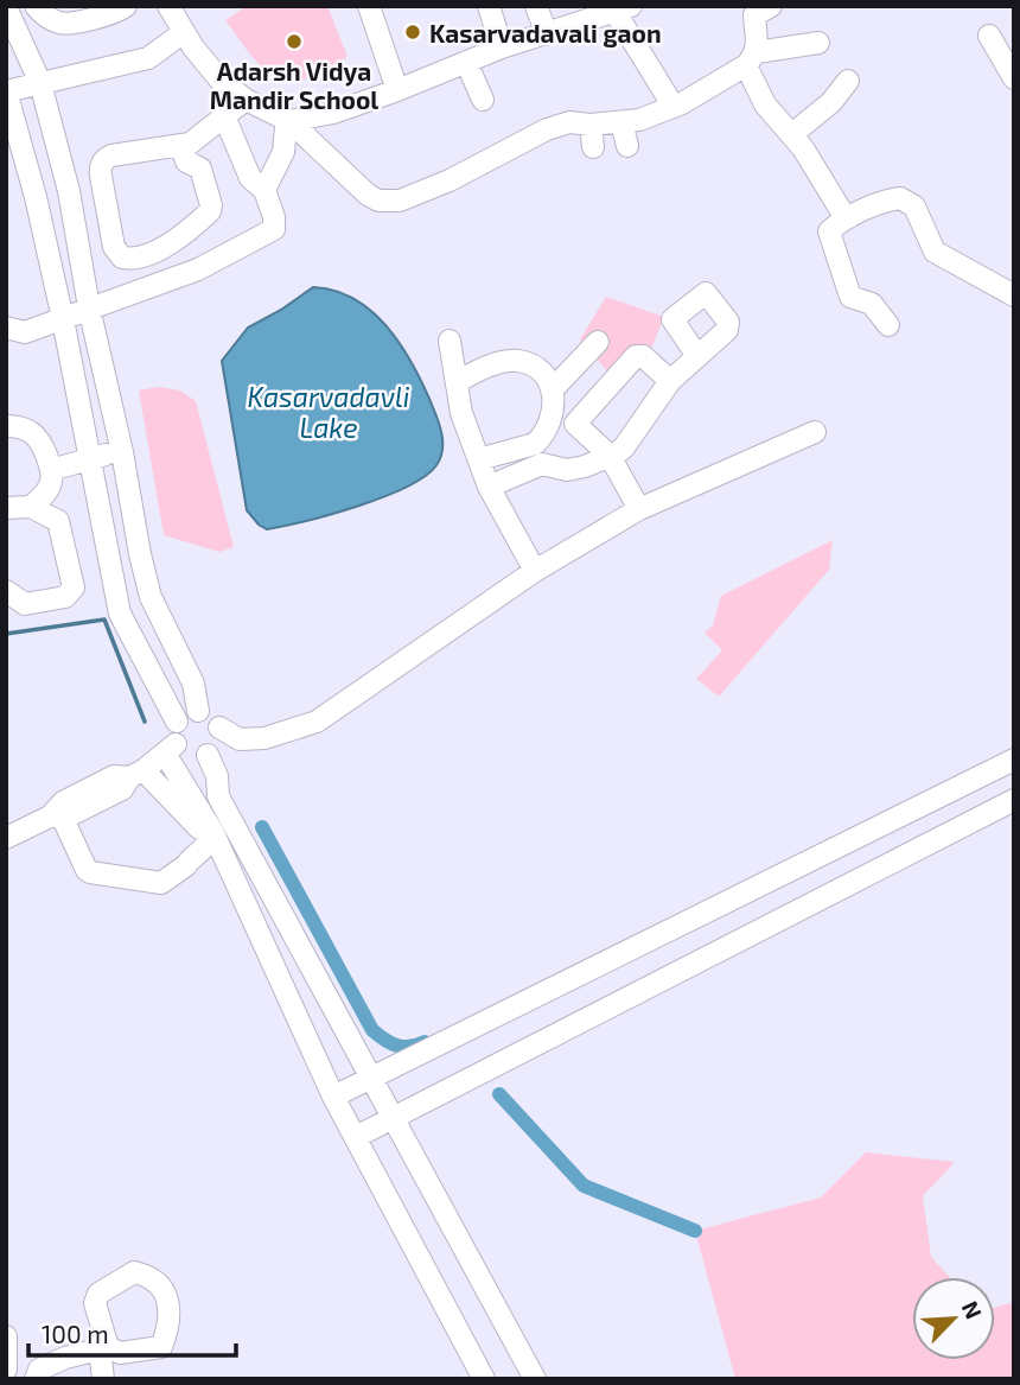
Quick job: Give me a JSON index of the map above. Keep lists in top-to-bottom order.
{
  "water": ["Kasarvadavli Lake"],
  "places": ["Kasarvadavali gaon", "Adarsh Vidya Mandir School"],
  "scale_bar": "100 m",
  "north": "top right"
}
